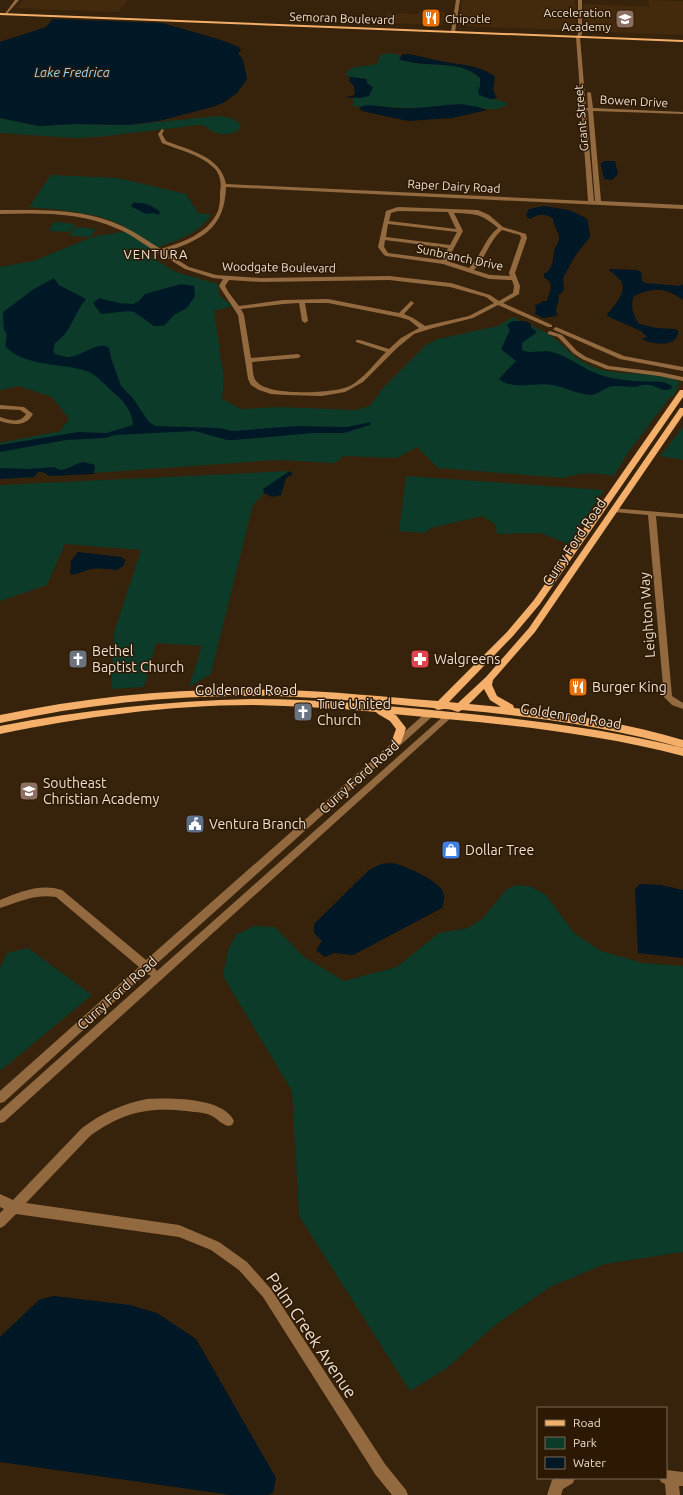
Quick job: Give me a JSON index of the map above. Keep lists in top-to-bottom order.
{
  "streets": {
    "main road": ["Semoran Boulevard", "Curry Ford Road", "Goldenrod Road"],
    "street": [
      "Bowen Drive",
      "Grant Street",
      "Raper Dairy Road",
      "Sunbranch Drive",
      "Woodgate Boulevard",
      "Leighton Way",
      "Palm Creek Avenue"
    ]
  },
  "crossings": [
    ["Semoran Boulevard", "Grant Street"],
    ["Bowen Drive", "Grant Street"],
    ["Grant Street", "Raper Dairy Road"],
    ["Curry Ford Road", "Goldenrod Road"]
  ],
  "districts": ["VENTURA"],
  "water": ["Lake Fredrica"],
  "places": {
    "restaurant": ["Chipotle", "Burger King"],
    "school or university": ["Acceleration Academy", "Southeast Christian Academy"],
    "church": ["Bethel Baptist Church", "True United Church"],
    "pharmacy": ["Walgreens"],
    "public building": ["Ventura Branch"],
    "shop": ["Dollar Tree"]
  },
  "legend": ["Road", "Park", "Water"]
}
